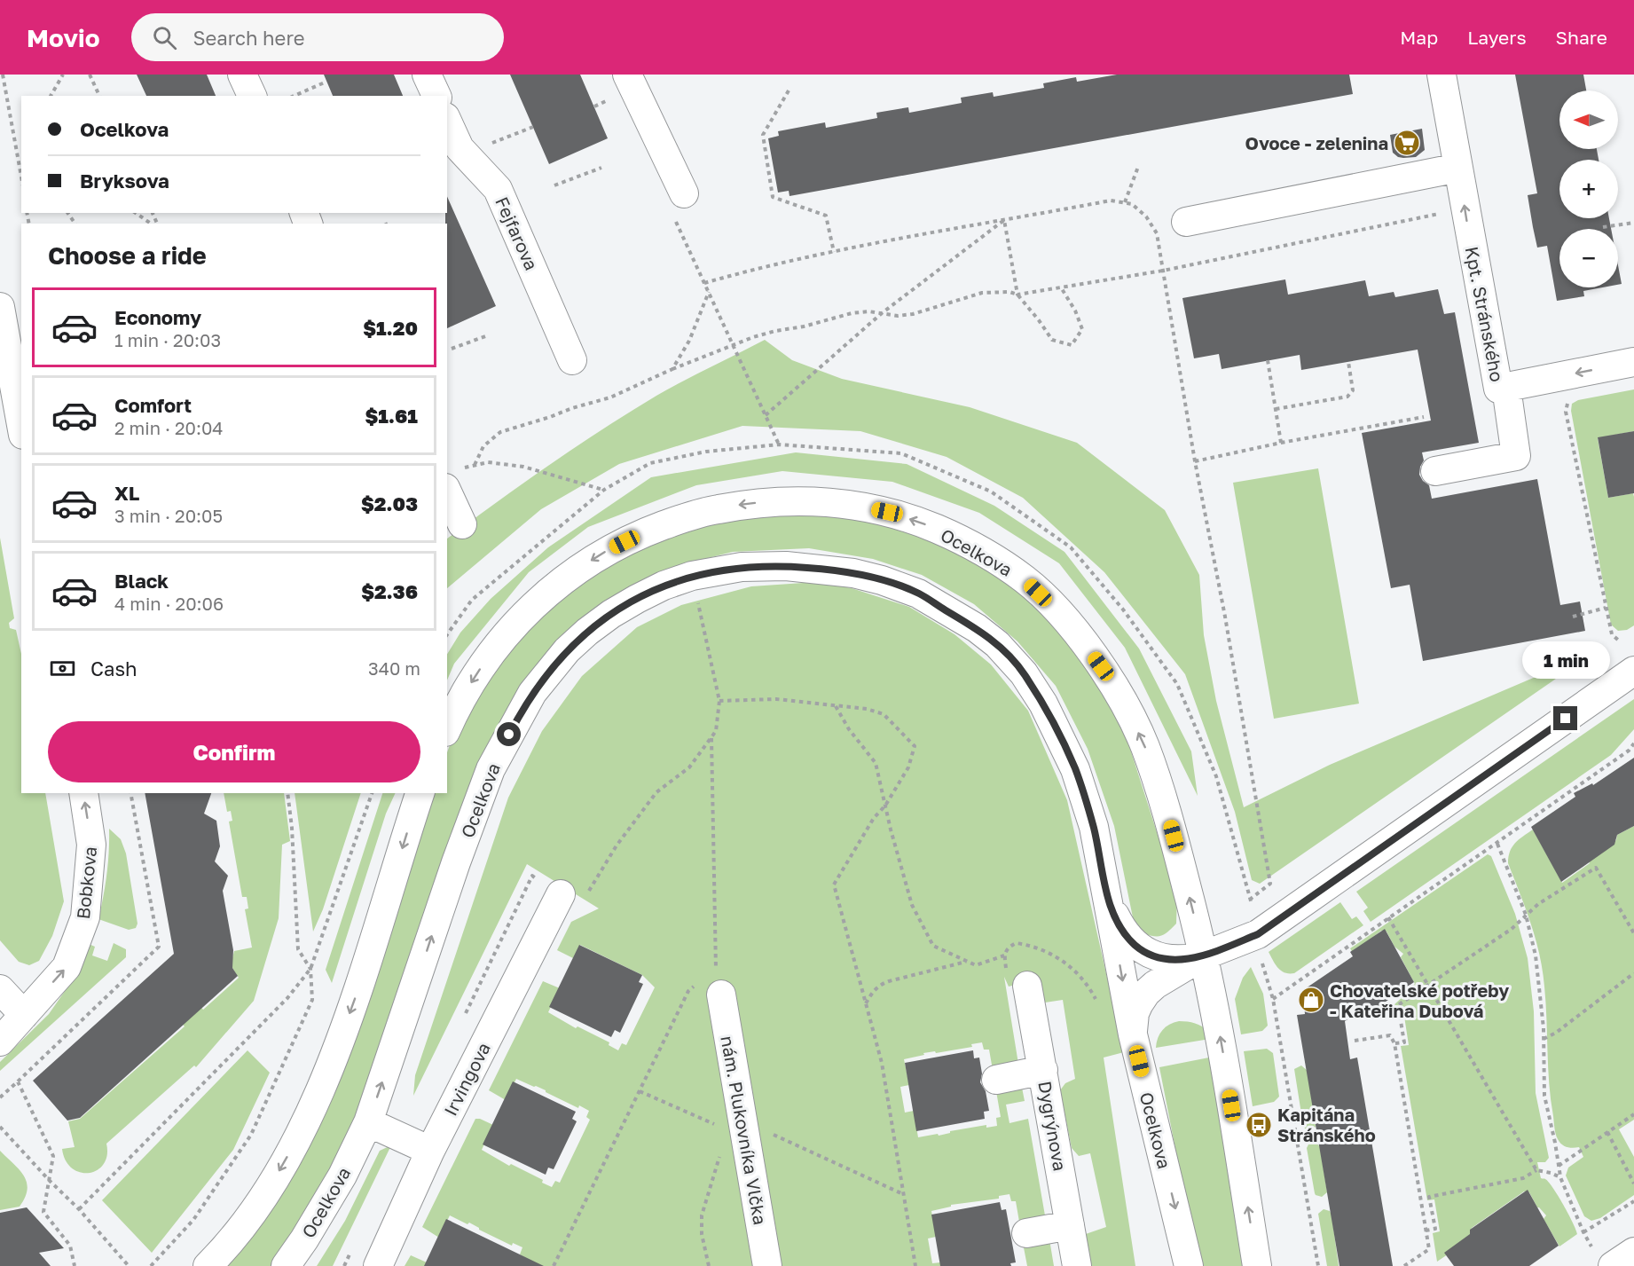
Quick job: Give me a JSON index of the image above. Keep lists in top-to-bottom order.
{
  "streets": {
    "street": [
      "Fejfarova",
      "Kpt. Stránského",
      "Ocelkova",
      "Bobkova",
      "Irvingova",
      "Dygrýnova",
      "nám. Plukovníka Vlčka"
    ]
  },
  "one_way": ["Bobkova"],
  "places": {
    "supermarket": ["Ovoce - zelenina"],
    "shop": ["Chovatelské potřeby - Kateřina Dubová"],
    "bus stop": ["Kapitána Stránského"]
  },
  "north": "left",
  "page": {
    "header": "Movio",
    "search": "Search here",
    "nav": ["Map", "Layers", "Share"],
    "map_buttons": ["+", "−"],
    "banner": ["Ocelkova", "Bryksova"],
    "heading": "Choose a ride",
    "list": [
      {
        "name": "Economy",
        "note": "1 min · 20:03",
        "value": "$1.20"
      },
      {
        "name": "Comfort",
        "note": "2 min · 20:04",
        "value": "$1.61"
      },
      {
        "name": "XL",
        "note": "3 min · 20:05",
        "value": "$2.03"
      },
      {
        "name": "Black",
        "note": "4 min · 20:06",
        "value": "$2.36"
      }
    ],
    "pay": ["Cash", "340 m"],
    "bubble": "1 min",
    "buttons": "Confirm"
  }
}
